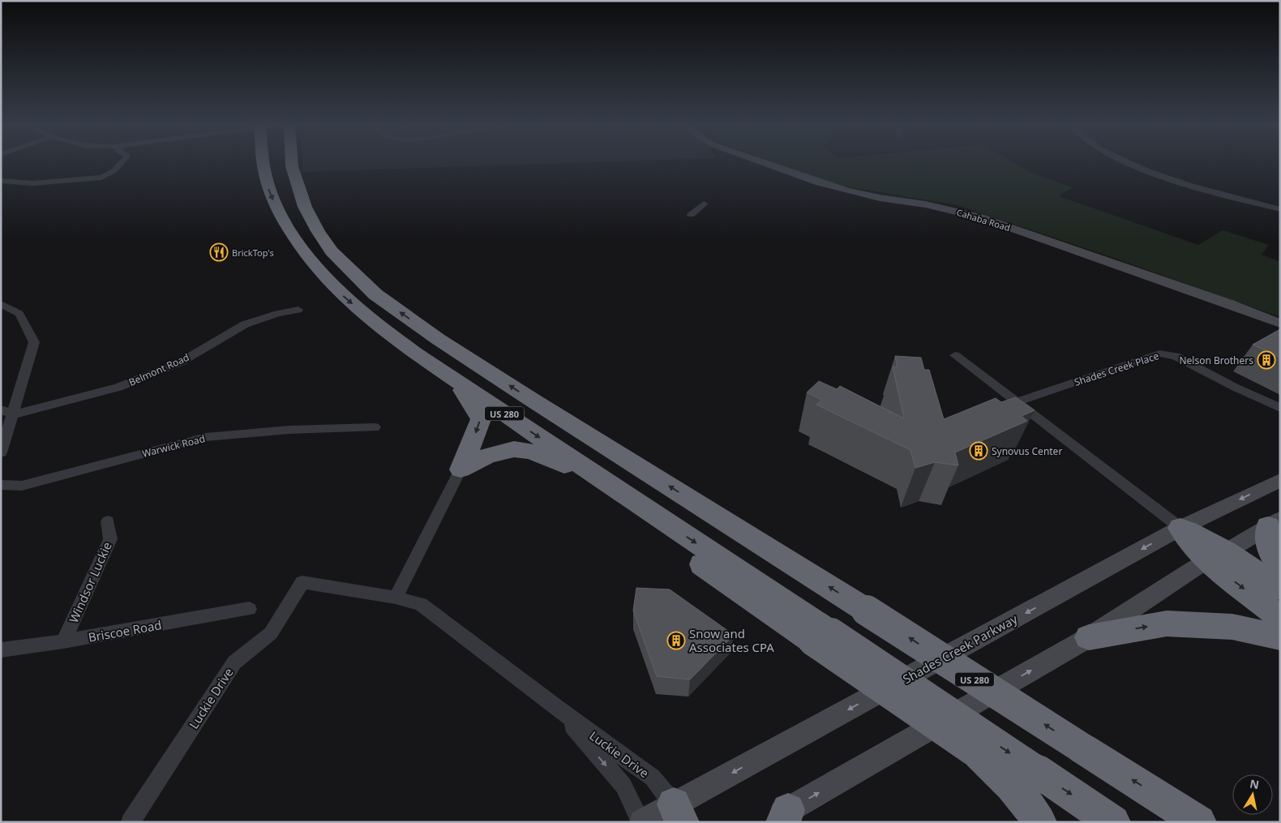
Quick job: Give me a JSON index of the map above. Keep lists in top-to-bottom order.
{
  "streets": {
    "highway": ["US 280"],
    "main road": ["Cahaba Road", "Shades Creek Parkway"],
    "street": [
      "Shades Creek Place",
      "Belmont Road",
      "Warwick Road",
      "Windsor Luckie",
      "Briscoe Road",
      "Luckie Drive"
    ]
  },
  "crossings": [
    ["Windsor Luckie", "Briscoe Road"],
    ["Shades Creek Parkway", "Luckie Drive"]
  ],
  "places": {
    "restaurant": ["BrickTop's"],
    "building": ["Nelson Brothers", "Synovus Center", "Snow and Associates CPA"]
  },
  "north": "top"
}
